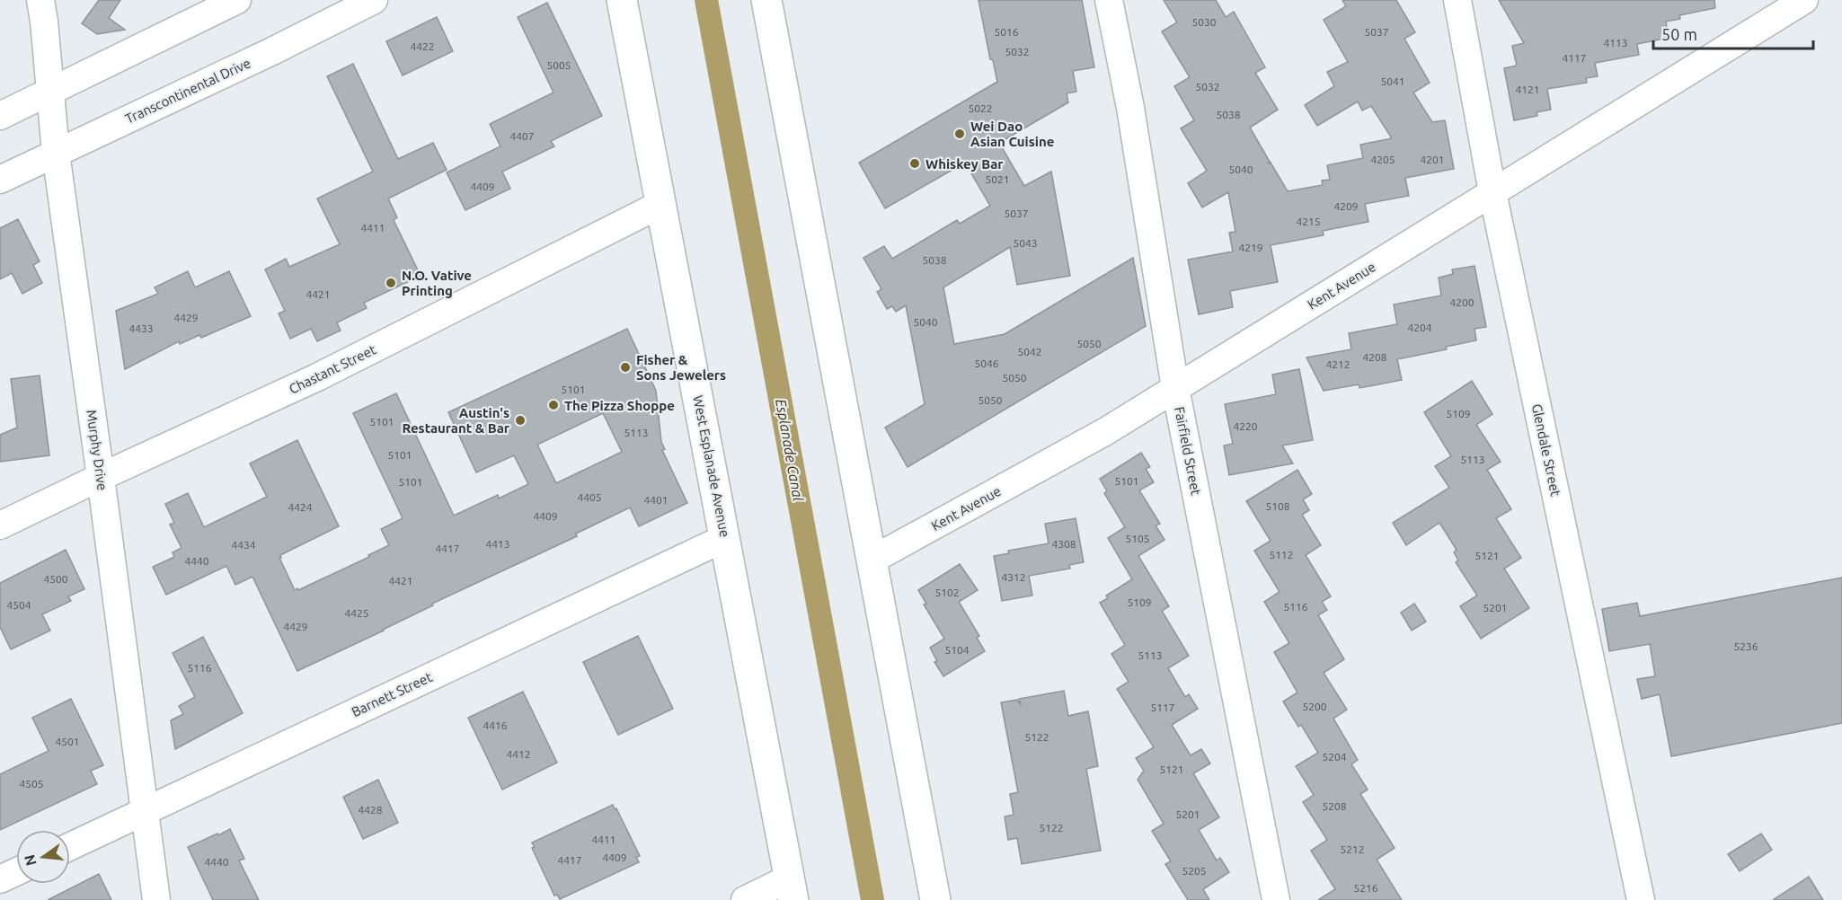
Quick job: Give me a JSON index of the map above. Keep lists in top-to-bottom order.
{
  "streets": {
    "main road": ["West Esplanade Avenue"],
    "street": [
      "Transcontinental Drive",
      "Kent Avenue",
      "Chastant Street",
      "Murphy Drive",
      "Glendale Street",
      "Fairfield Street",
      "Barnett Street"
    ]
  },
  "crossings": [
    ["Transcontinental Drive", "Murphy Drive"],
    ["Kent Avenue", "Glendale Street"],
    ["Kent Avenue", "Fairfield Street"],
    ["Chastant Street", "Murphy Drive"],
    ["Chastant Street", "West Esplanade Avenue"],
    ["Murphy Drive", "Barnett Street"],
    ["West Esplanade Avenue", "Barnett Street"]
  ],
  "water": ["Esplanade Canal"],
  "places": [
    "Wei Dao Asian Cuisine",
    "Whiskey Bar",
    "N.O. Vative Printing",
    "Fisher & Sons Jewelers",
    "The Pizza Shoppe",
    "Austin's Restaurant & Bar"
  ],
  "house_numbers": [
    "5030",
    "5016",
    "5037",
    "4113",
    "4422",
    "5032",
    "4117",
    "5005",
    "5041",
    "5032",
    "4121",
    "5022",
    "5038",
    "4407",
    "4205",
    "4201",
    "5040",
    "5021",
    "4409",
    "4209",
    "5037",
    "4215",
    "4411",
    "5043",
    "4219",
    "5038",
    "4421",
    "4200",
    "4429",
    "5040",
    "4204",
    "4433",
    "5050",
    "5042",
    "4208",
    "5046",
    "4212",
    "5050",
    "5101",
    "5050",
    "5109",
    "5101",
    "4220",
    "5113",
    "5101",
    "5113",
    "5101",
    "5101",
    "4405",
    "4401",
    "5108",
    "4424",
    "4409",
    "5105",
    "4413",
    "4308",
    "4434",
    "4417",
    "5112",
    "5121",
    "4440",
    "4312",
    "4500",
    "4421",
    "5102",
    "5109",
    "4504",
    "5116",
    "5201",
    "4425",
    "4429",
    "5236",
    "5104",
    "5113",
    "5116",
    "5200",
    "5117",
    "4416",
    "5122",
    "4501",
    "4412",
    "5204",
    "5121",
    "4505",
    "5208",
    "4428",
    "5201",
    "5122",
    "4411",
    "5212",
    "4409",
    "4417",
    "4440",
    "5205",
    "5216"
  ],
  "scale_bar": "50 m",
  "north": "left"
}
